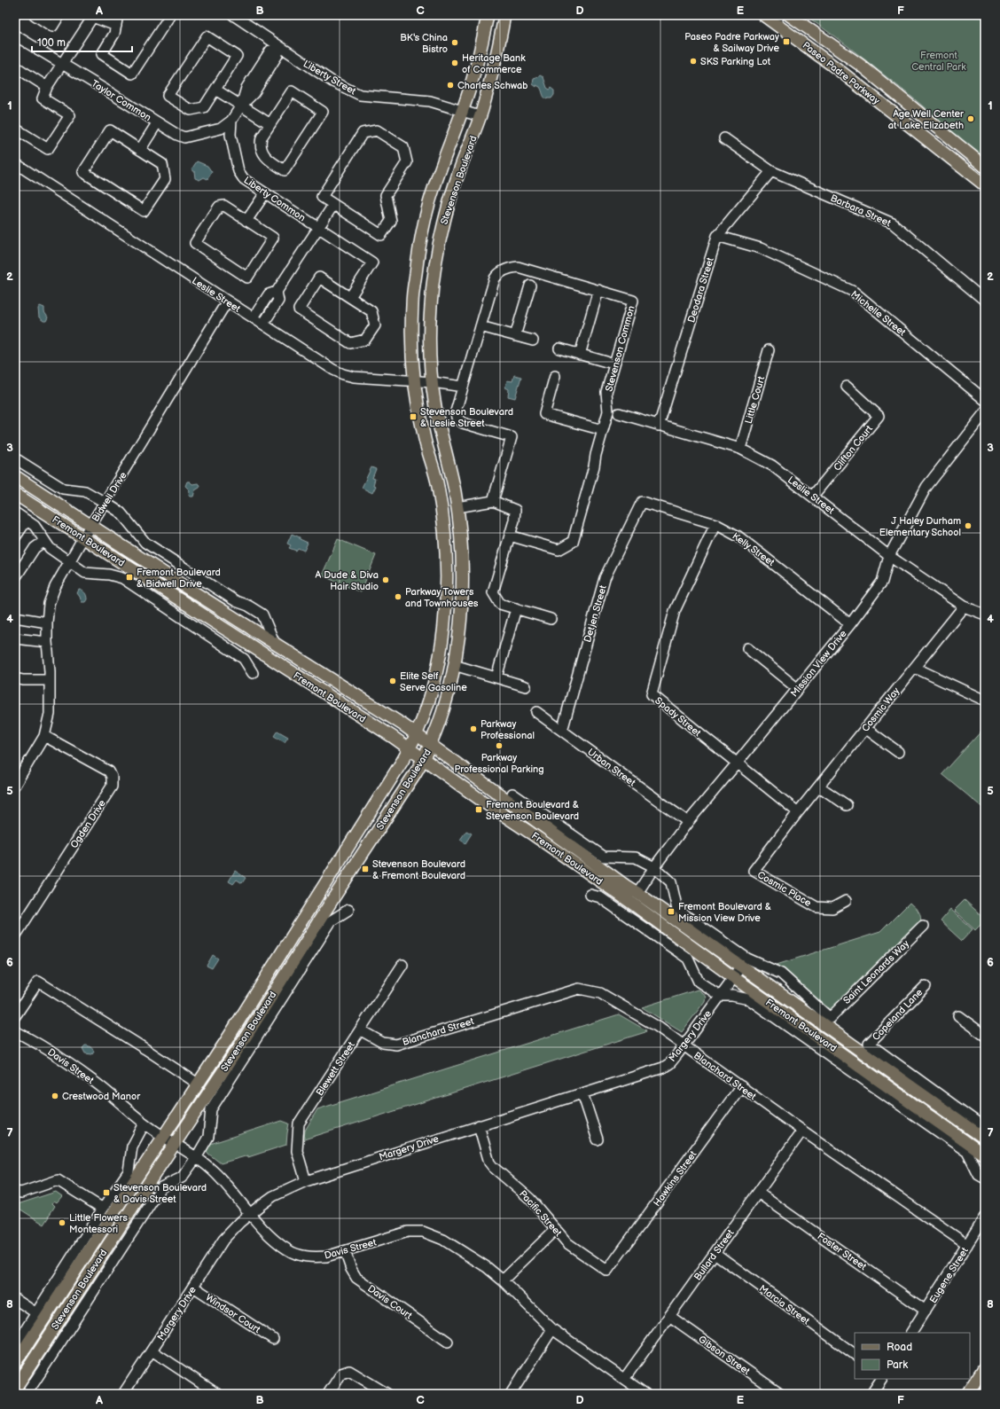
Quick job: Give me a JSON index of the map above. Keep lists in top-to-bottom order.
{
  "streets": {
    "main road": ["Paseo Padre Parkway", "Stevenson Boulevard", "Fremont Boulevard"],
    "street": [
      "Liberty Street",
      "Taylor Common",
      "Liberty Common",
      "Barbara Street",
      "Deodara Street",
      "Leslie Street",
      "Michelle Street",
      "Stevenson Common",
      "Little Court",
      "Clifton Court",
      "Bidwell Drive",
      "Kelly Street",
      "Detjen Street",
      "Mission View Drive",
      "Cosmic Way",
      "Spady Street",
      "Urban Street",
      "Ogden Drive",
      "Cosmic Place",
      "Saint Leonards Way",
      "Copeland Lane",
      "Blanchard Street",
      "Margery Drive",
      "Davis Street",
      "Blewett Street",
      "Hawkins Street",
      "Pacific Street",
      "Foster Street",
      "Bullard Street",
      "Eugene Street",
      "Davis Court",
      "Marcia Street",
      "Windsor Court",
      "Gibson Street"
    ]
  },
  "crossings": [
    ["Liberty Street", "Stevenson Boulevard"],
    ["Taylor Common", "Liberty Common"],
    ["Stevenson Boulevard", "Leslie Street"],
    ["Stevenson Boulevard", "Fremont Boulevard"],
    ["Stevenson Boulevard", "Davis Street"],
    ["Barbara Street", "Deodara Street"],
    ["Deodara Street", "Leslie Street"],
    ["Deodara Street", "Michelle Street"],
    ["Leslie Street", "Little Court"],
    ["Leslie Street", "Clifton Court"],
    ["Leslie Street", "Bidwell Drive"],
    ["Leslie Street", "Mission View Drive"],
    ["Leslie Street", "Cosmic Way"],
    ["Bidwell Drive", "Fremont Boulevard"],
    ["Bidwell Drive", "Ogden Drive"],
    ["Fremont Boulevard", "Mission View Drive"],
    ["Fremont Boulevard", "Margery Drive"],
    ["Kelly Street", "Detjen Street"],
    ["Kelly Street", "Mission View Drive"],
    ["Kelly Street", "Spady Street"],
    ["Detjen Street", "Urban Street"],
    ["Mission View Drive", "Spady Street"],
    ["Mission View Drive", "Urban Street"],
    ["Mission View Drive", "Saint Leonards Way"],
    ["Cosmic Way", "Spady Street"],
    ["Cosmic Way", "Cosmic Place"],
    ["Spady Street", "Cosmic Place"],
    ["Blanchard Street", "Margery Drive"],
    ["Blanchard Street", "Blewett Street"],
    ["Blanchard Street", "Hawkins Street"],
    ["Blanchard Street", "Bullard Street"],
    ["Blanchard Street", "Eugene Street"],
    ["Margery Drive", "Davis Street"],
    ["Margery Drive", "Blewett Street"],
    ["Margery Drive", "Pacific Street"],
    ["Margery Drive", "Windsor Court"],
    ["Davis Street", "Bullard Street"],
    ["Davis Street", "Davis Court"],
    ["Hawkins Street", "Pacific Street"],
    ["Foster Street", "Bullard Street"],
    ["Foster Street", "Eugene Street"],
    ["Bullard Street", "Marcia Street"],
    ["Bullard Street", "Gibson Street"]
  ],
  "parks": ["Fremont Central Park"],
  "places": {
    "transit": [
      "Paseo Padre Parkway & Sailway Drive",
      "Stevenson Boulevard & Leslie Street",
      "Fremont Boulevard & Bidwell Drive",
      "Fremont Boulevard & Stevenson Boulevard",
      "Stevenson Boulevard & Fremont Boulevard",
      "Fremont Boulevard & Mission View Drive",
      "Stevenson Boulevard & Davis Street"
    ],
    "other": [
      "BK's China Bistro",
      "SKS Parking Lot",
      "Heritage Bank of Commerce",
      "Charles Schwab",
      "Age Well Center at Lake Elizabeth",
      "J Haley Durham Elementary School",
      "A Dude & Diva Hair Studio",
      "Parkway Towers and Townhouses",
      "Elite Self Serve Gasoline",
      "Parkway Professional",
      "Parkway Professional Parking",
      "Crestwood Manor",
      "Little Flowers Montessori"
    ]
  },
  "legend": ["Road", "Park"],
  "scale_bar": "100 m",
  "grid": {
    "columns": [
      "A",
      "B",
      "C",
      "D",
      "E",
      "F"
    ],
    "rows": [
      "1",
      "2",
      "3",
      "4",
      "5",
      "6",
      "7",
      "8"
    ]
  }
}
